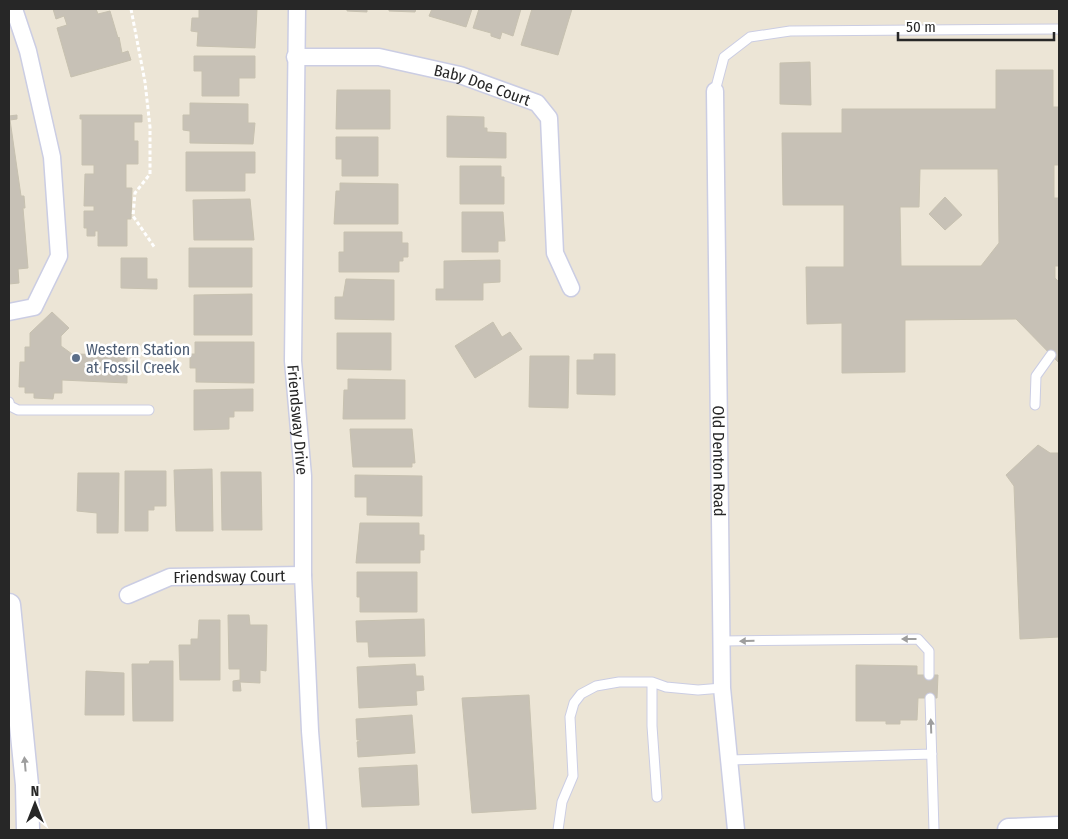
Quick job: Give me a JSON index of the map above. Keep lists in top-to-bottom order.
{
  "streets": {
    "street": [
      "Baby Doe Court",
      "Friendsway Drive",
      "Old Denton Road",
      "Friendsway Court"
    ]
  },
  "crossings": [
    ["Baby Doe Court", "Friendsway Drive"],
    ["Friendsway Drive", "Friendsway Court"]
  ],
  "places": ["Western Station at Fossil Creek"],
  "scale_bar": "50 m",
  "north": "top"
}
